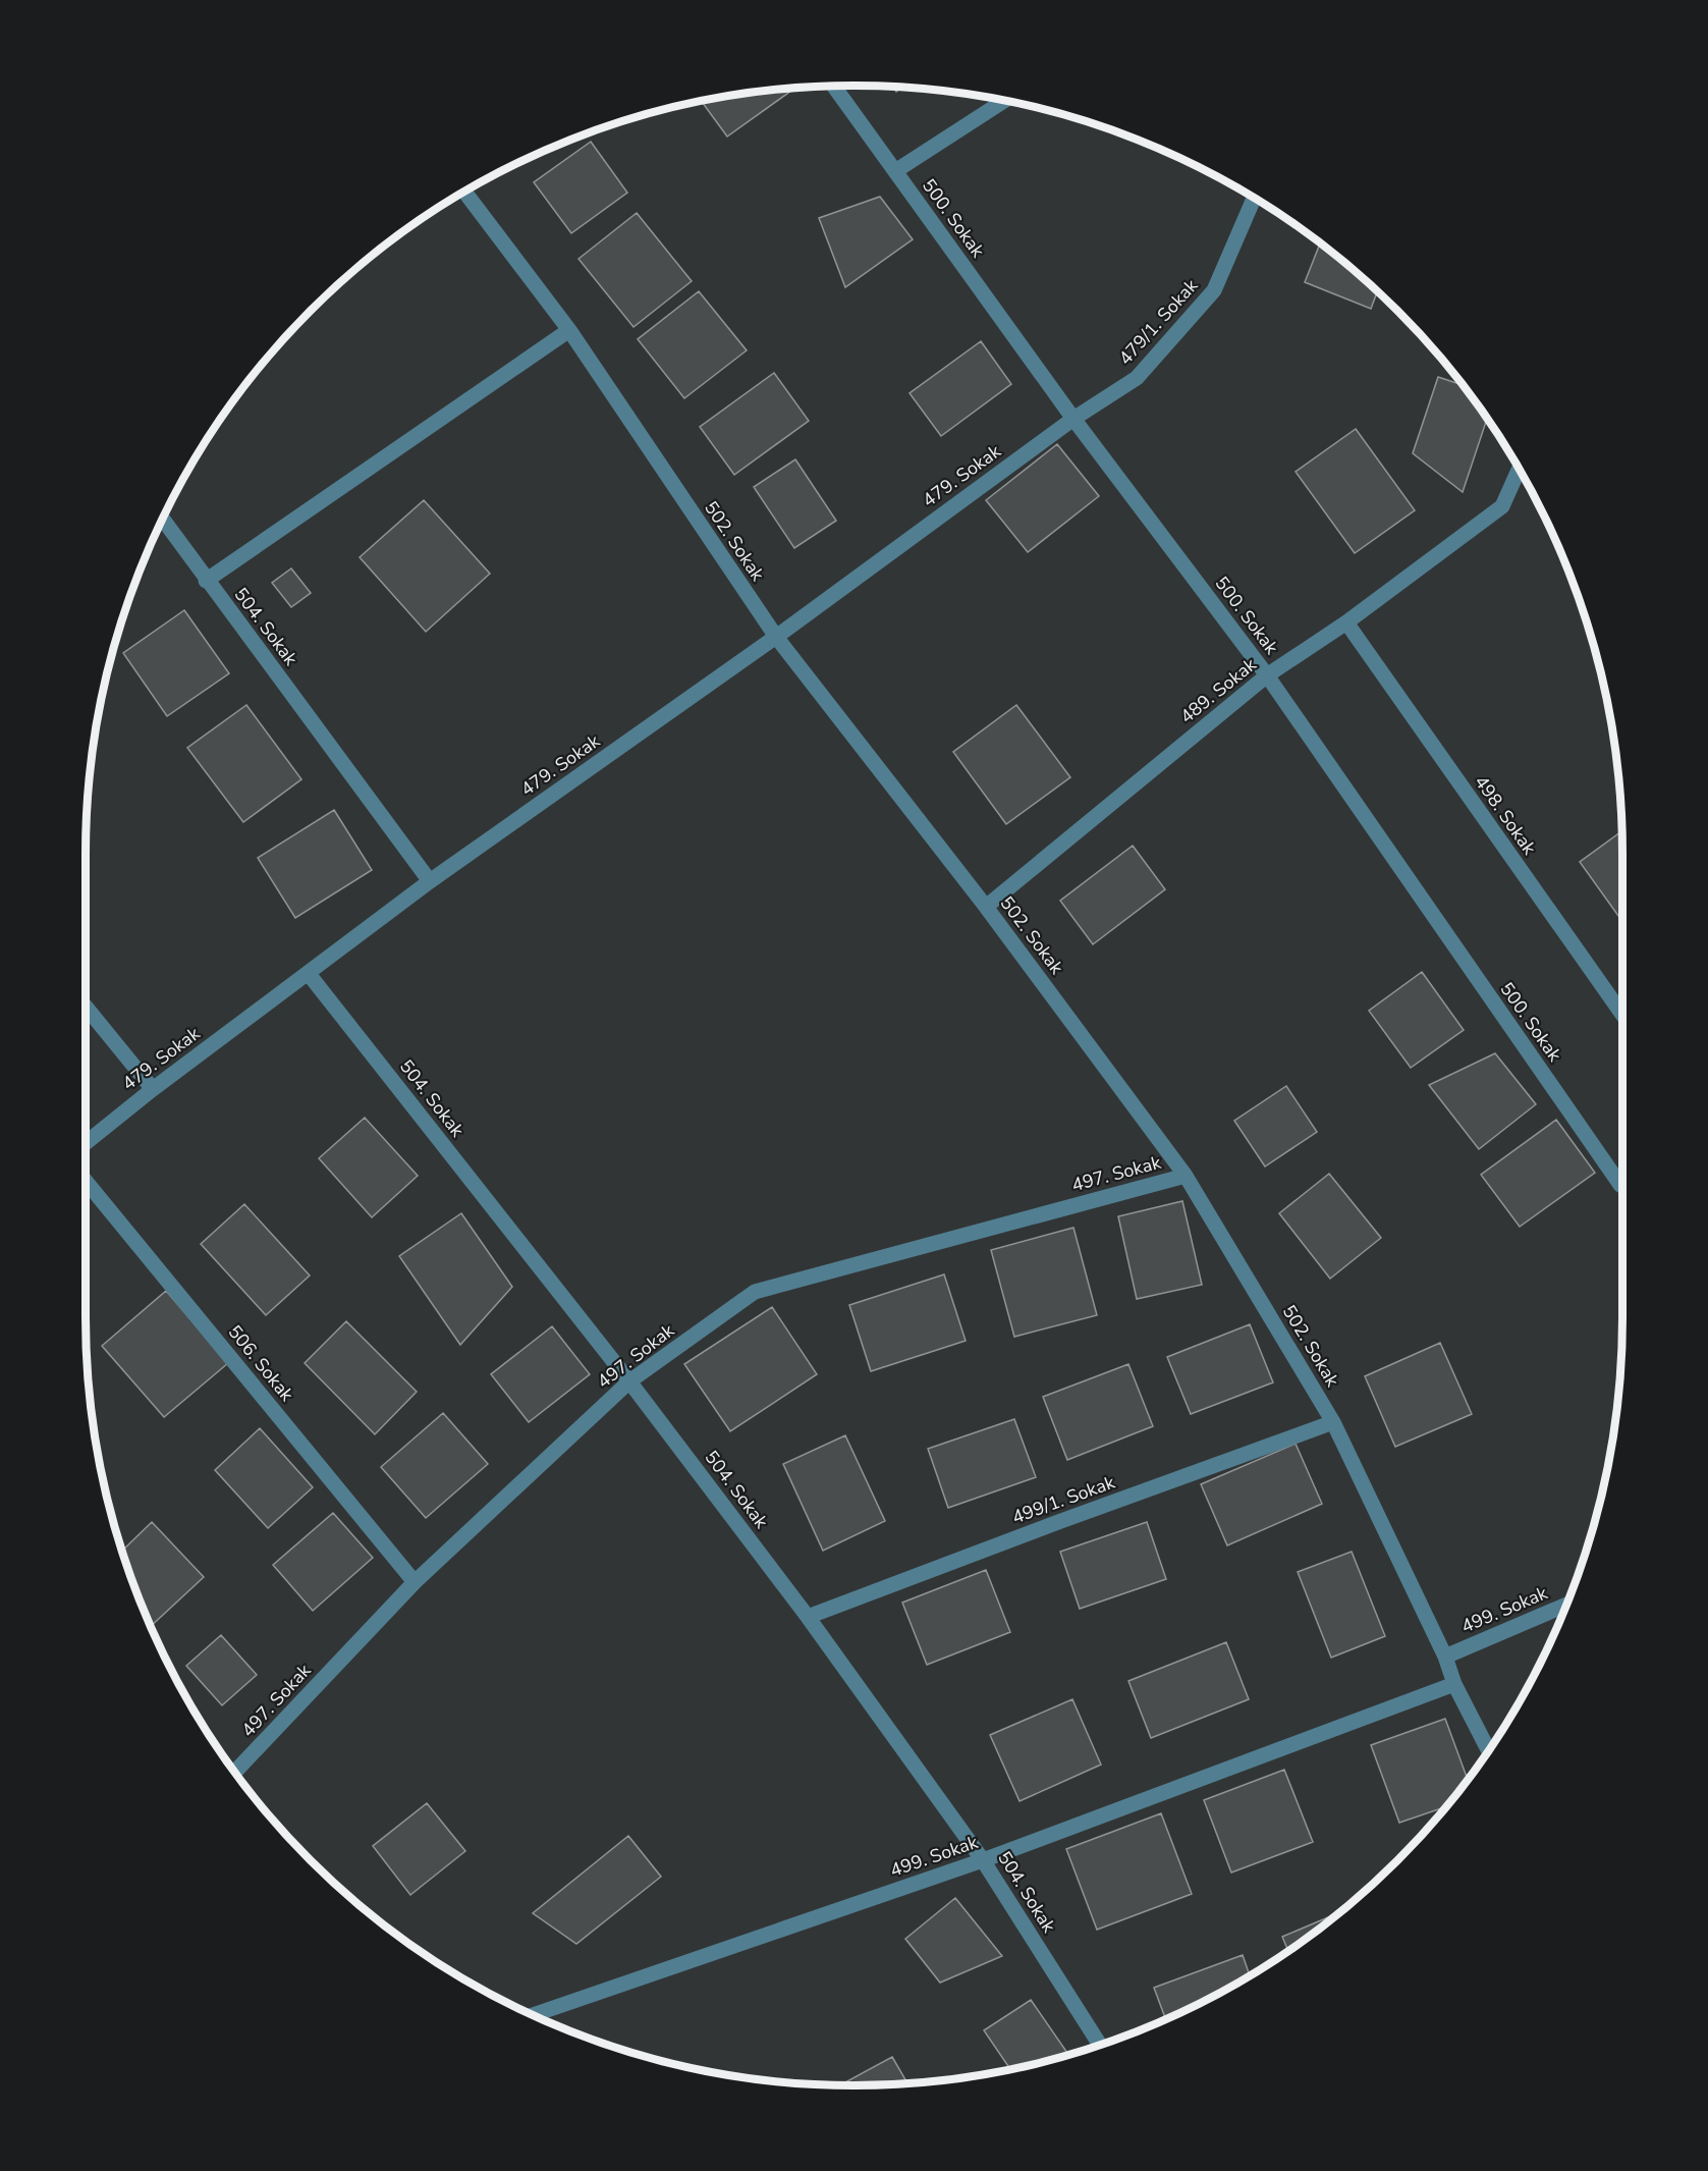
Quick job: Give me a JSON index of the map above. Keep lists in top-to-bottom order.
{
  "streets": {
    "street": [
      "500. Sokak",
      "479/1. Sokak",
      "479. Sokak",
      "502. Sokak",
      "504. Sokak",
      "489. Sokak",
      "498. Sokak",
      "497. Sokak",
      "506. Sokak",
      "499/1. Sokak",
      "499. Sokak"
    ]
  },
  "crossings": [
    ["500. Sokak", "479/1. Sokak"],
    ["500. Sokak", "479. Sokak"],
    ["500. Sokak", "489. Sokak"],
    ["479/1. Sokak", "479. Sokak"],
    ["479. Sokak", "502. Sokak"],
    ["479. Sokak", "504. Sokak"],
    ["502. Sokak", "489. Sokak"],
    ["502. Sokak", "497. Sokak"],
    ["502. Sokak", "499/1. Sokak"],
    ["502. Sokak", "499. Sokak"],
    ["504. Sokak", "497. Sokak"],
    ["504. Sokak", "499/1. Sokak"],
    ["504. Sokak", "499. Sokak"],
    ["489. Sokak", "498. Sokak"],
    ["497. Sokak", "506. Sokak"]
  ]
}
